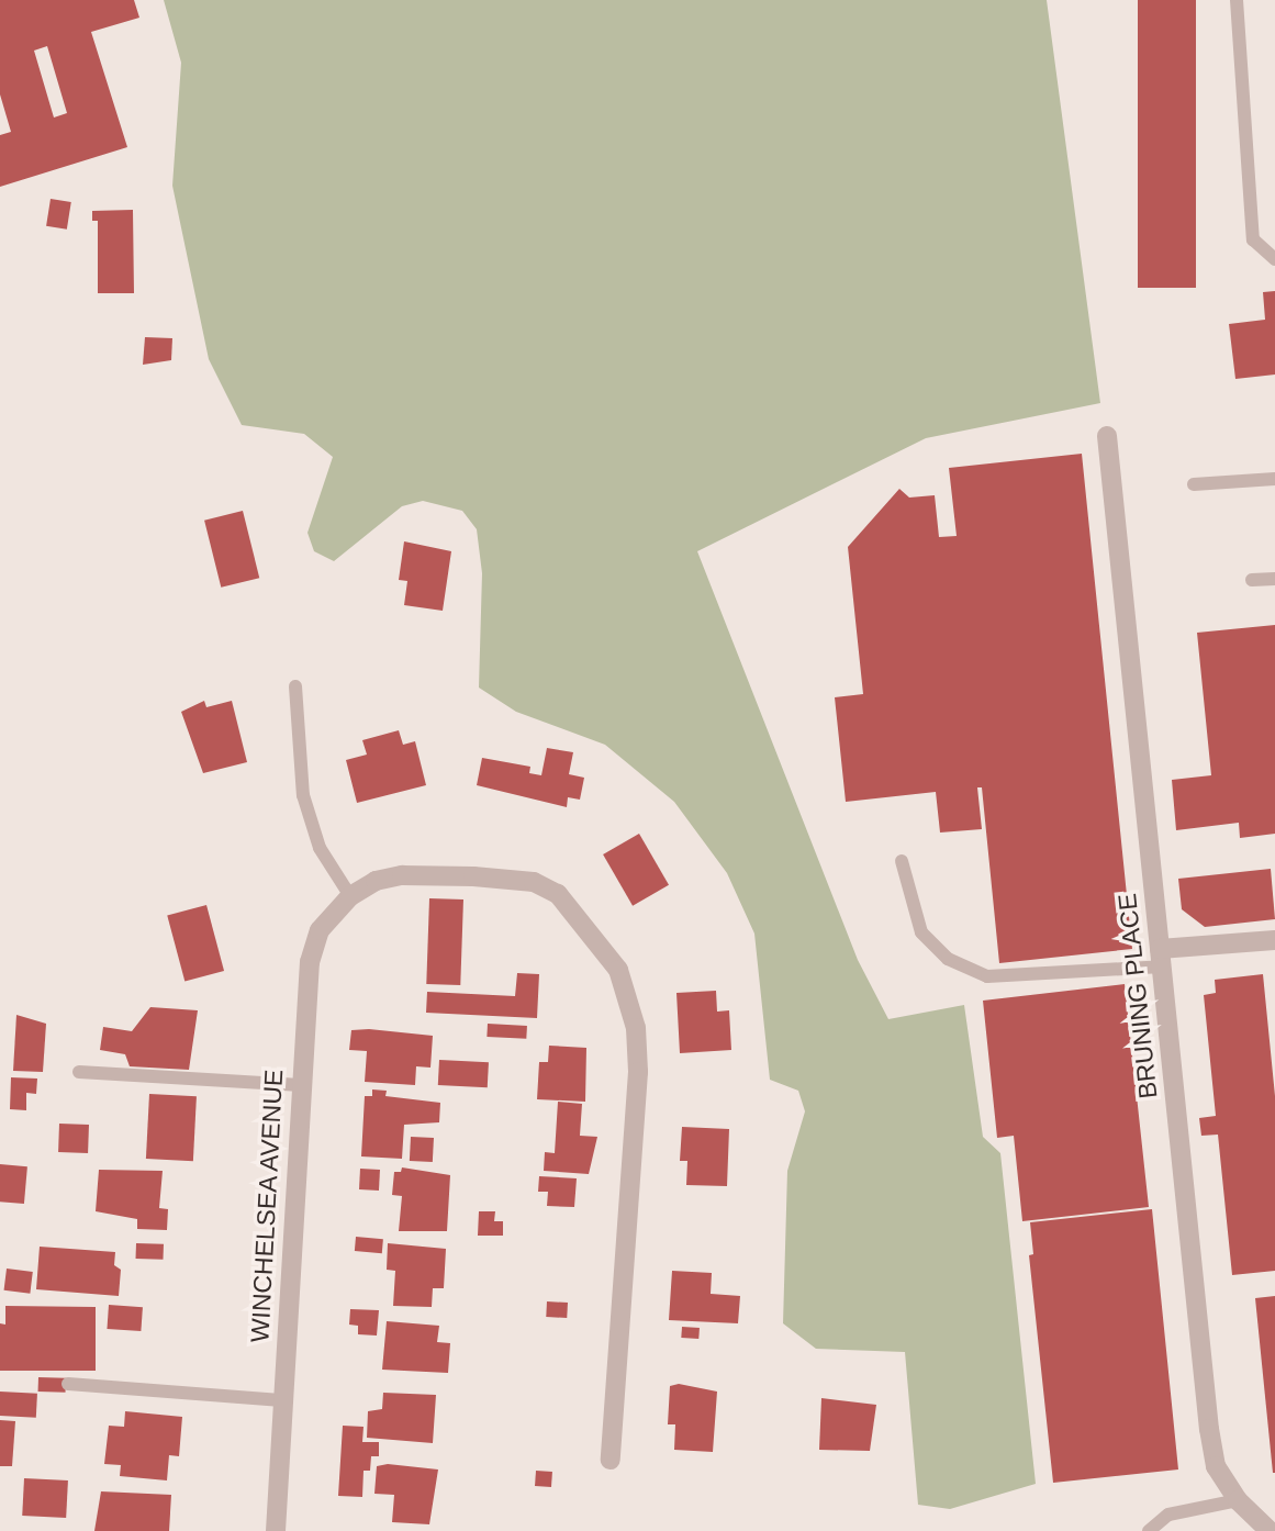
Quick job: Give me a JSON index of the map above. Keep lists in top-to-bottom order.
{
  "streets": {
    "street": ["BRUNING PLACE", "WINCHELSEA AVENUE"]
  }
}
